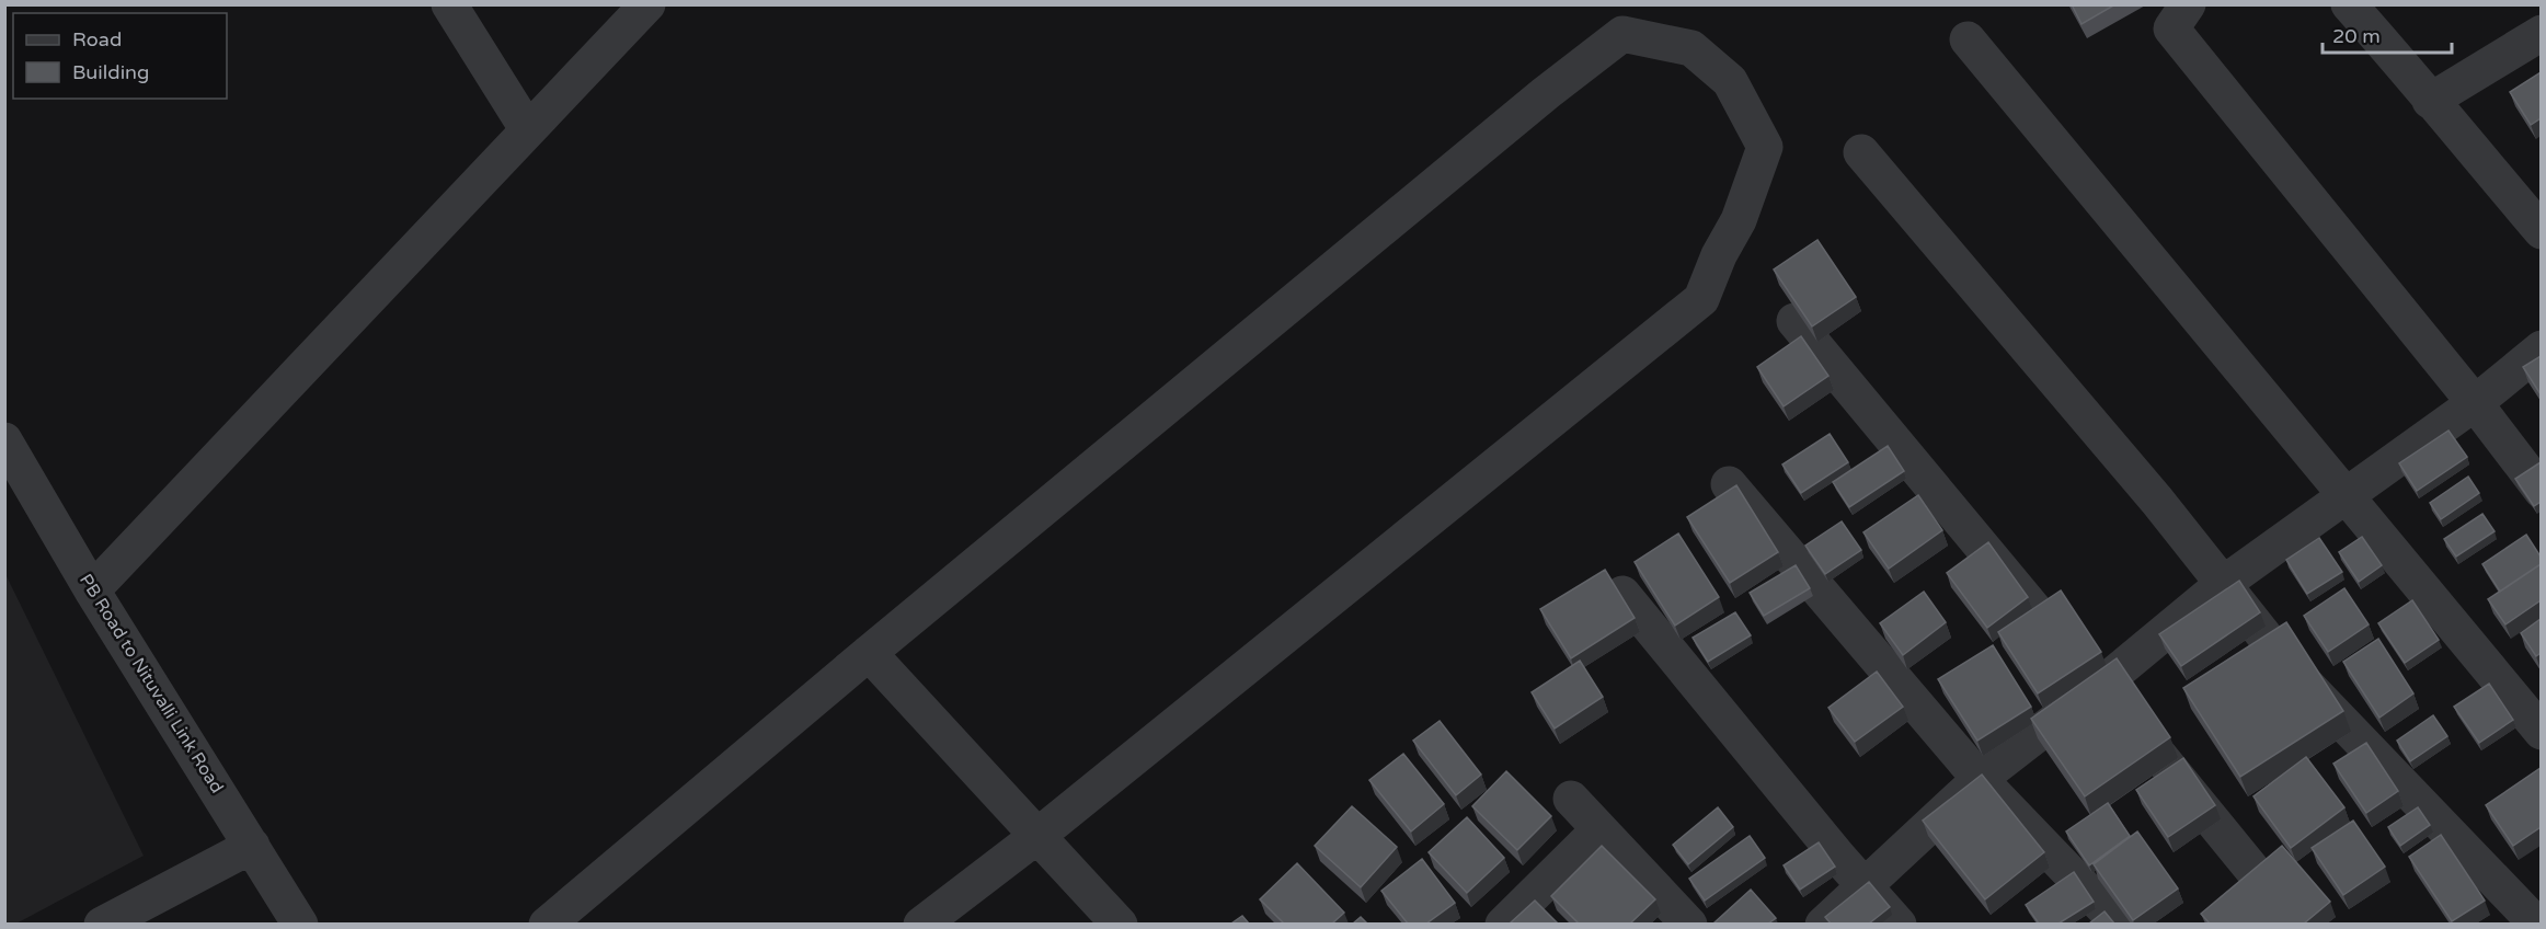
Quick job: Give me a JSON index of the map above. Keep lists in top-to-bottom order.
{
  "streets": {
    "street": ["PB Road to Nituvalli Link Road"]
  },
  "legend": ["Road", "Building"],
  "scale_bar": "20 m"
}
